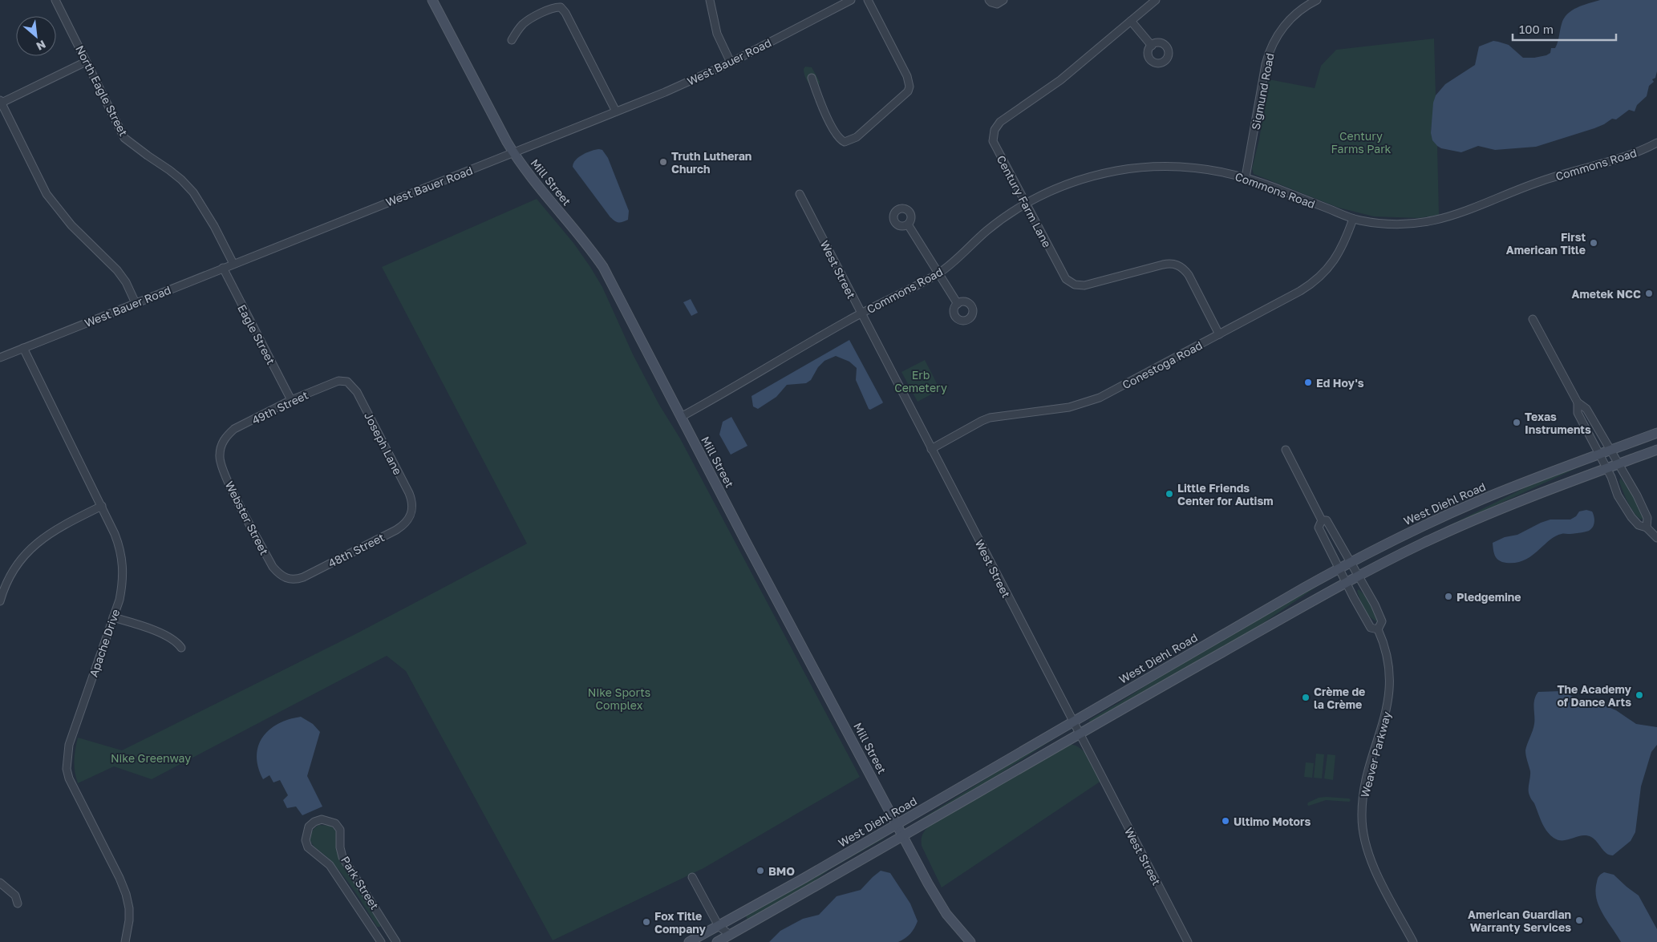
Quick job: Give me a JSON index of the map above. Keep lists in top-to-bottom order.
{
  "streets": {
    "street": [
      "West Bauer Road",
      "North Eagle Street",
      "Sigmund Road",
      "Commons Road",
      "Mill Street",
      "Century Farm Lane",
      "West Street",
      "Eagle Street",
      "Conestoga Road",
      "49th Street",
      "Joseph Lane",
      "West Diehl Road",
      "Webster Street",
      "48th Street",
      "Apache Drive",
      "Weaver Parkway",
      "Park Street"
    ]
  },
  "crossings": [
    ["West Bauer Road", "North Eagle Street"],
    ["West Bauer Road", "Mill Street"],
    ["West Bauer Road", "Eagle Street"],
    ["West Bauer Road", "Apache Drive"],
    ["Sigmund Road", "Commons Road"],
    ["Commons Road", "Mill Street"],
    ["Commons Road", "Century Farm Lane"],
    ["Commons Road", "West Street"],
    ["Commons Road", "Conestoga Road"],
    ["Mill Street", "West Diehl Road"],
    ["Century Farm Lane", "Conestoga Road"],
    ["West Street", "Conestoga Road"],
    ["West Street", "West Diehl Road"],
    ["Eagle Street", "49th Street"],
    ["49th Street", "Joseph Lane"],
    ["49th Street", "Webster Street"],
    ["Joseph Lane", "48th Street"],
    ["West Diehl Road", "Weaver Parkway"],
    ["Webster Street", "48th Street"]
  ],
  "parks": [
    "Century Farms Park",
    "Erb Cemetery",
    "Nike Sports Complex",
    "Nike Greenway"
  ],
  "places": [
    "Truth Lutheran Church",
    "First American Title",
    "Ametek NCC",
    "Ed Hoy's",
    "Texas Instruments",
    "Little Friends Center for Autism",
    "Pledgemine",
    "The Academy of Dance Arts",
    "Crème de la Crème",
    "Ultimo Motors",
    "BMO",
    "American Guardian Warranty Services",
    "Fox Title Company"
  ],
  "scale_bar": "100 m",
  "north": "bottom right"
}
